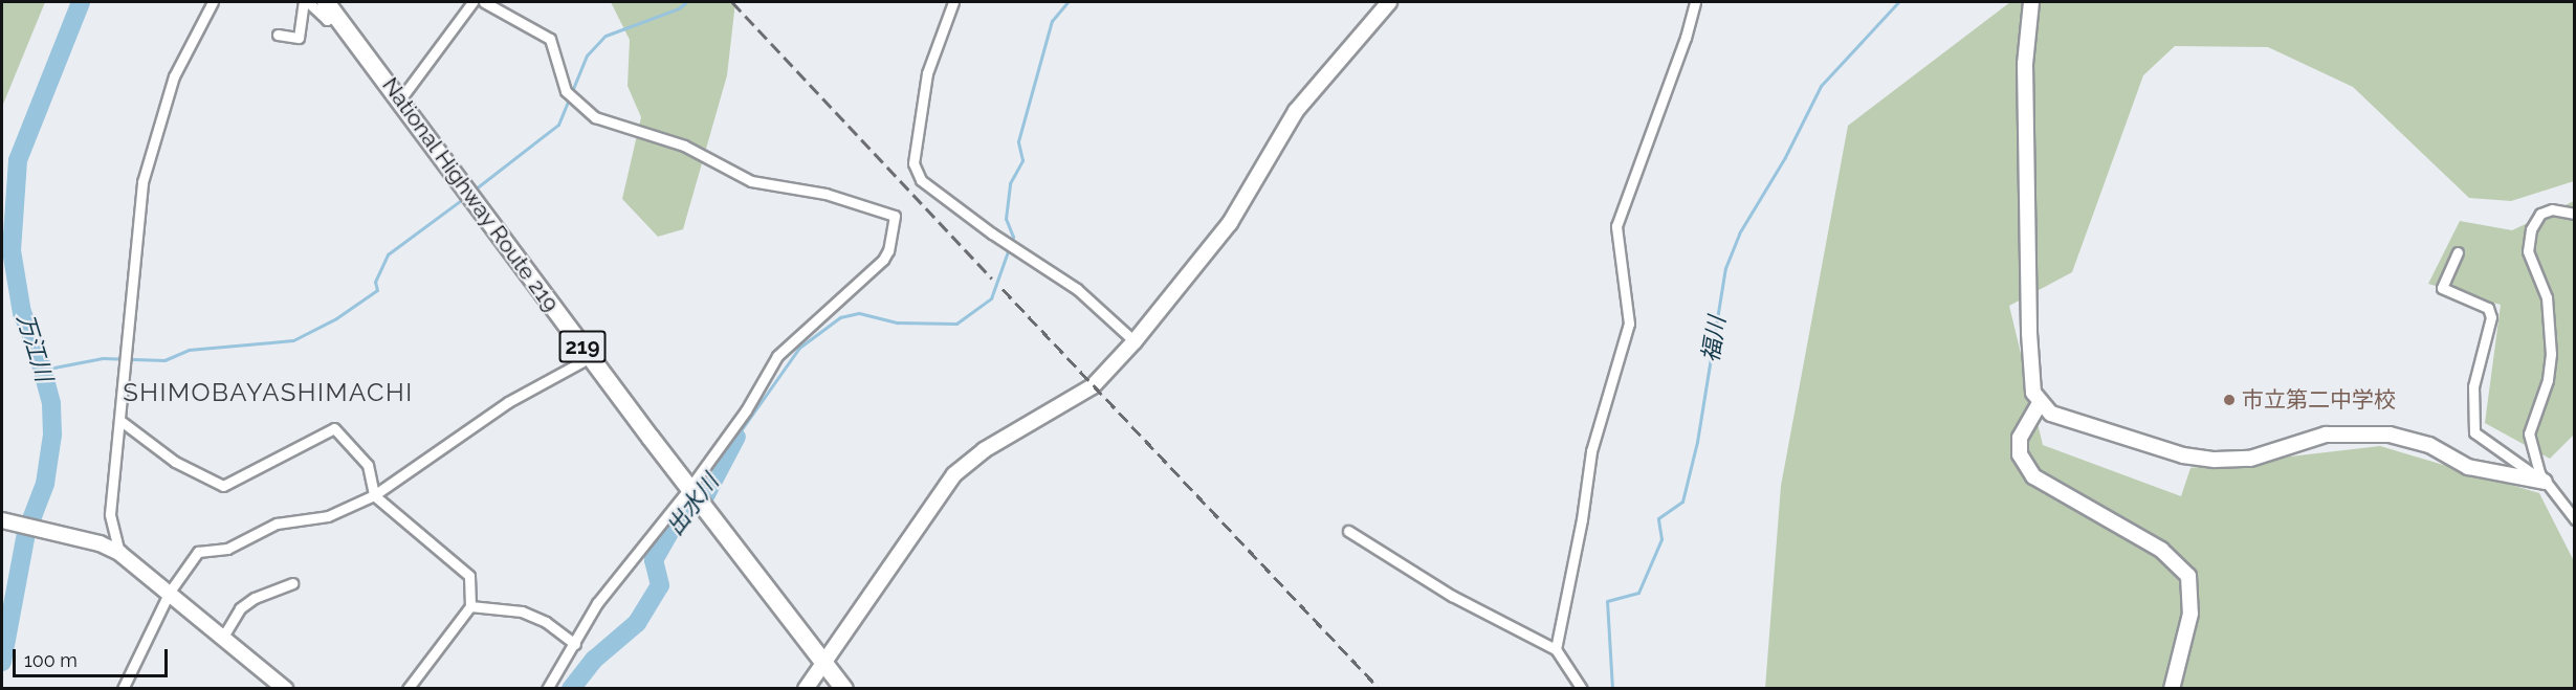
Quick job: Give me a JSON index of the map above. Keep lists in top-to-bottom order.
{
  "streets": {
    "highway": ["National Highway Route 219", "219"]
  },
  "districts": ["SHIMOBAYASHIMACHI"],
  "water": ["福川", "万江川", "出水川"],
  "places": ["市立第二中学校"],
  "scale_bar": "100 m"
}
